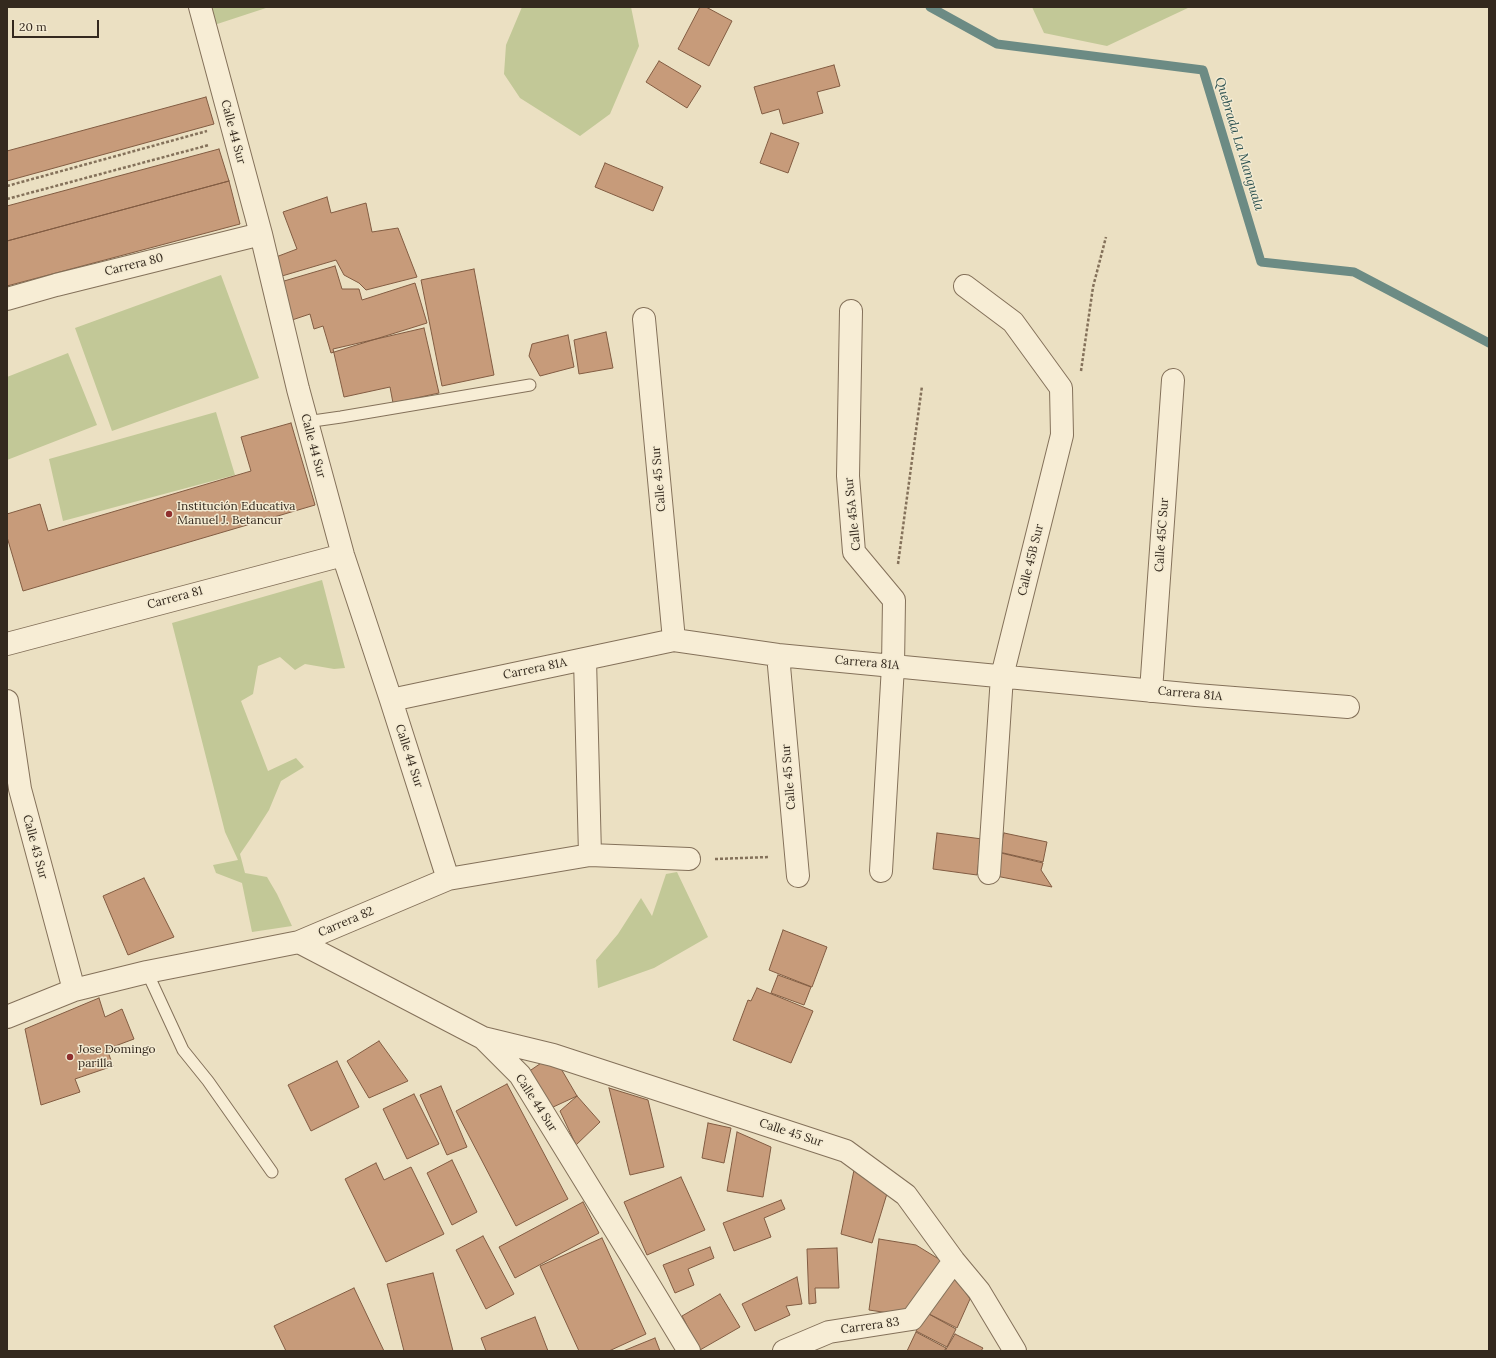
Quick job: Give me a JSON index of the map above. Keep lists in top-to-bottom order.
{
  "streets": {
    "street": [
      "Calle 44 Sur",
      "Carrera 80",
      "Calle 45 Sur",
      "Calle 45A Sur",
      "Calle 45C Sur",
      "Calle 45B Sur",
      "Carrera 81",
      "Carrera 81A",
      "Calle 43 Sur",
      "Carrera 82",
      "Carrera 83"
    ]
  },
  "crossings": [
    ["Calle 44 Sur", "Carrera 80"],
    ["Calle 44 Sur", "Calle 45 Sur"],
    ["Calle 44 Sur", "Carrera 81"],
    ["Calle 44 Sur", "Carrera 81A"],
    ["Calle 44 Sur", "Carrera 82"],
    ["Calle 45 Sur", "Carrera 81A"],
    ["Calle 45 Sur", "Carrera 83"],
    ["Calle 45C Sur", "Carrera 81A"],
    ["Calle 45B Sur", "Carrera 81A"],
    ["Calle 43 Sur", "Carrera 82"]
  ],
  "water": ["Quebrada La Manguala"],
  "places": ["Institución Educativa Manuel J. Betancur", "Jose Domingo parilla"],
  "scale_bar": "20 m"
}
